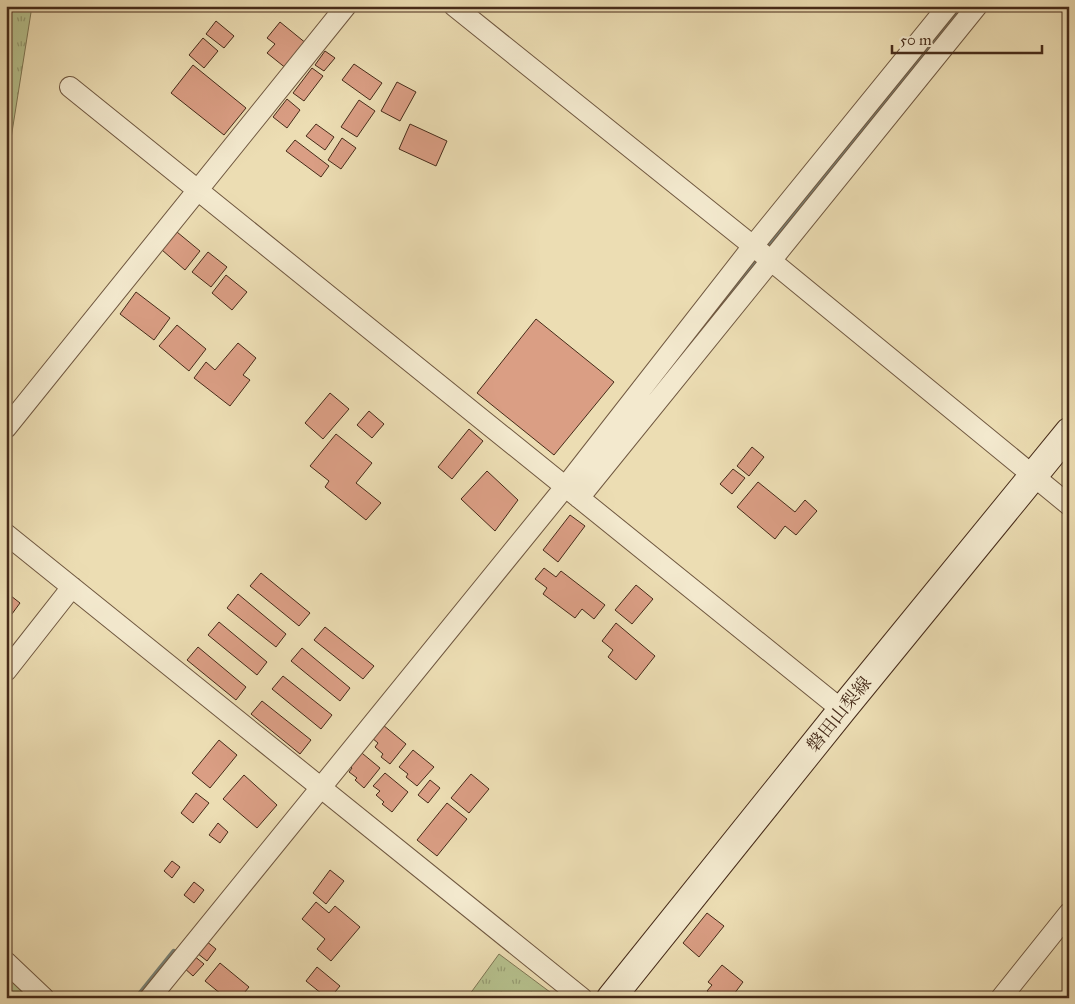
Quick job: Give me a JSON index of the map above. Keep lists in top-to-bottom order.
{
  "streets": {
    "main road": ["磐田山梨線"]
  },
  "scale_bar": "50 m"
}
